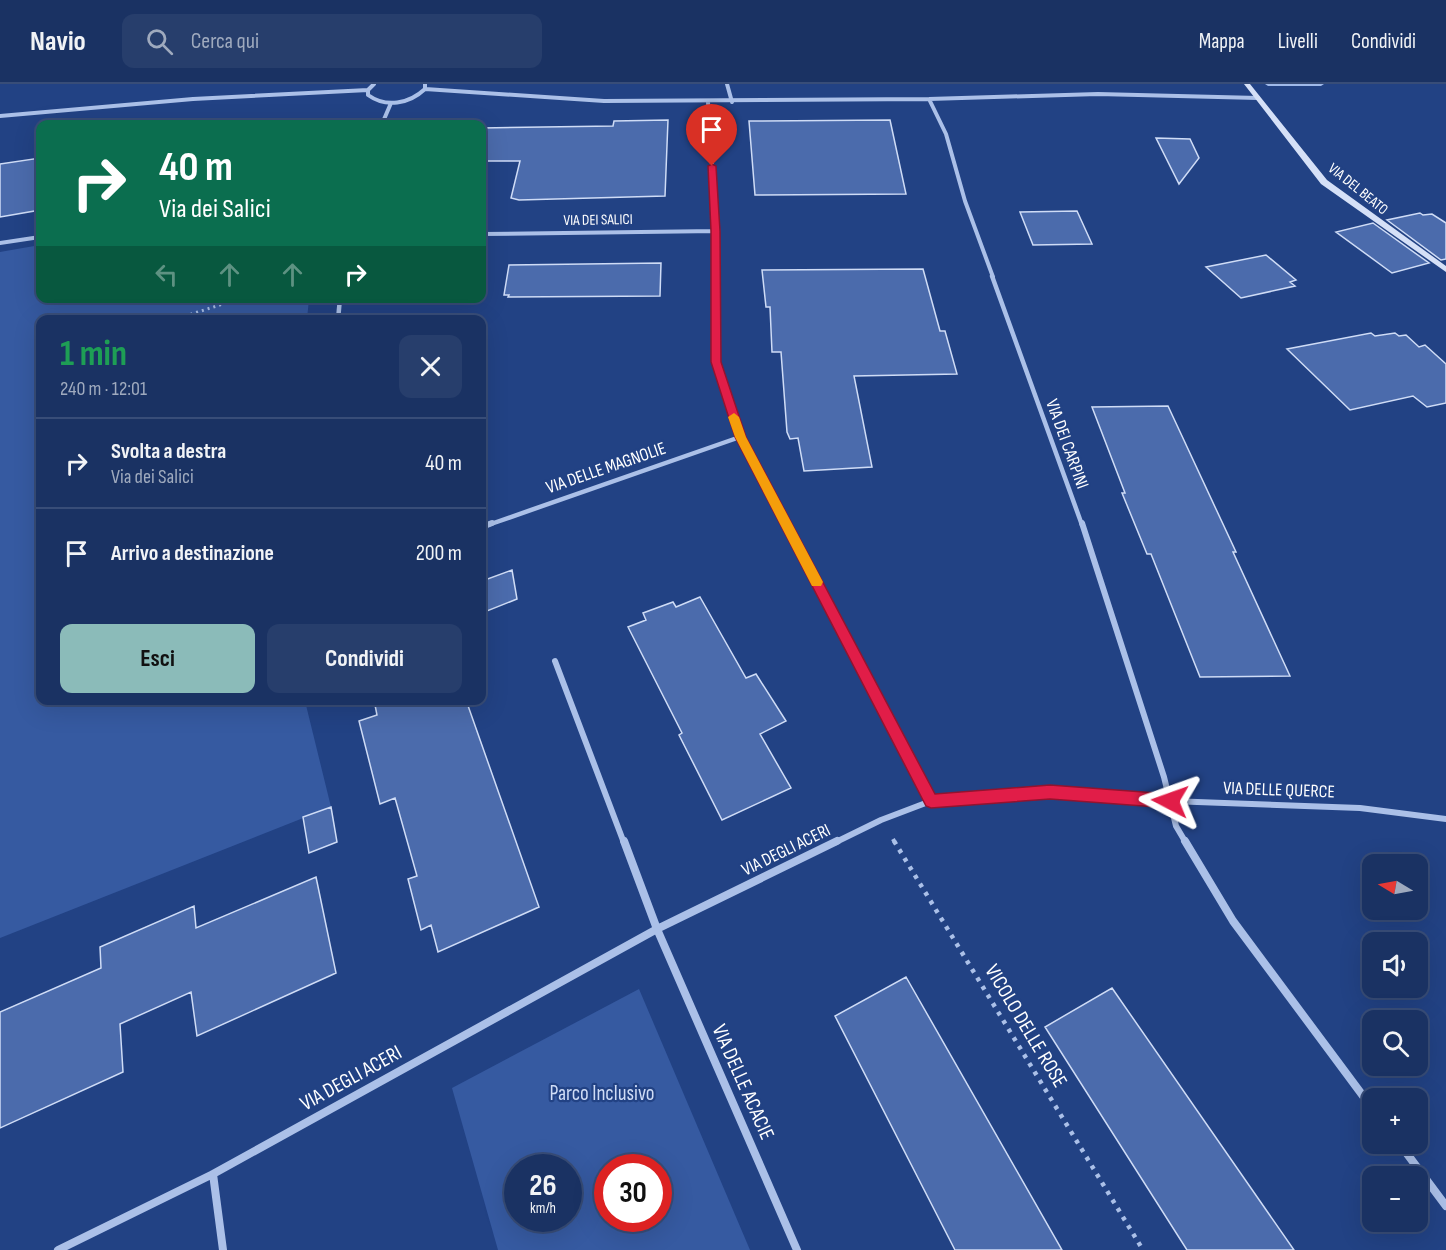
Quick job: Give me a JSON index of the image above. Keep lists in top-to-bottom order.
{
  "streets": {
    "street": [
      "VIA DEL BEATO",
      "VIA DEI SALICI",
      "VIA DEI CARPINI",
      "VIA DELLE MAGNOLIE",
      "VIA DELLE QUERCE",
      "VIA DEGLI ACERI",
      "VIA DELLE ACACIE"
    ],
    "path": ["VICOLO DELLE ROSE"]
  },
  "crossings": [
    ["VIA DEI CARPINI", "VIA DELLE QUERCE"],
    ["VIA DELLE QUERCE", "VIA DEGLI ACERI"],
    ["VIA DEGLI ACERI", "VICOLO DELLE ROSE"],
    ["VIA DEGLI ACERI", "VIA DELLE ACACIE"]
  ],
  "parks": ["Parco Inclusivo"],
  "north": "left",
  "page": {
    "header": "Navio",
    "search": "Cerca qui",
    "nav": ["Mappa", "Livelli", "Condividi"],
    "turn": ["40 m", "Via dei Salici"],
    "heading": ["1 min", "240 m · 12:01"],
    "list": [
      {
        "name": "Svolta a destra",
        "note": "Via dei Salici",
        "value": "40 m"
      },
      {
        "name": "Arrivo a destinazione",
        "value": "200 m"
      }
    ],
    "buttons": ["Esci", "Condividi"],
    "map_buttons": ["+", "−"],
    "speed": "26 km/h",
    "limit": "30"
  }
}
